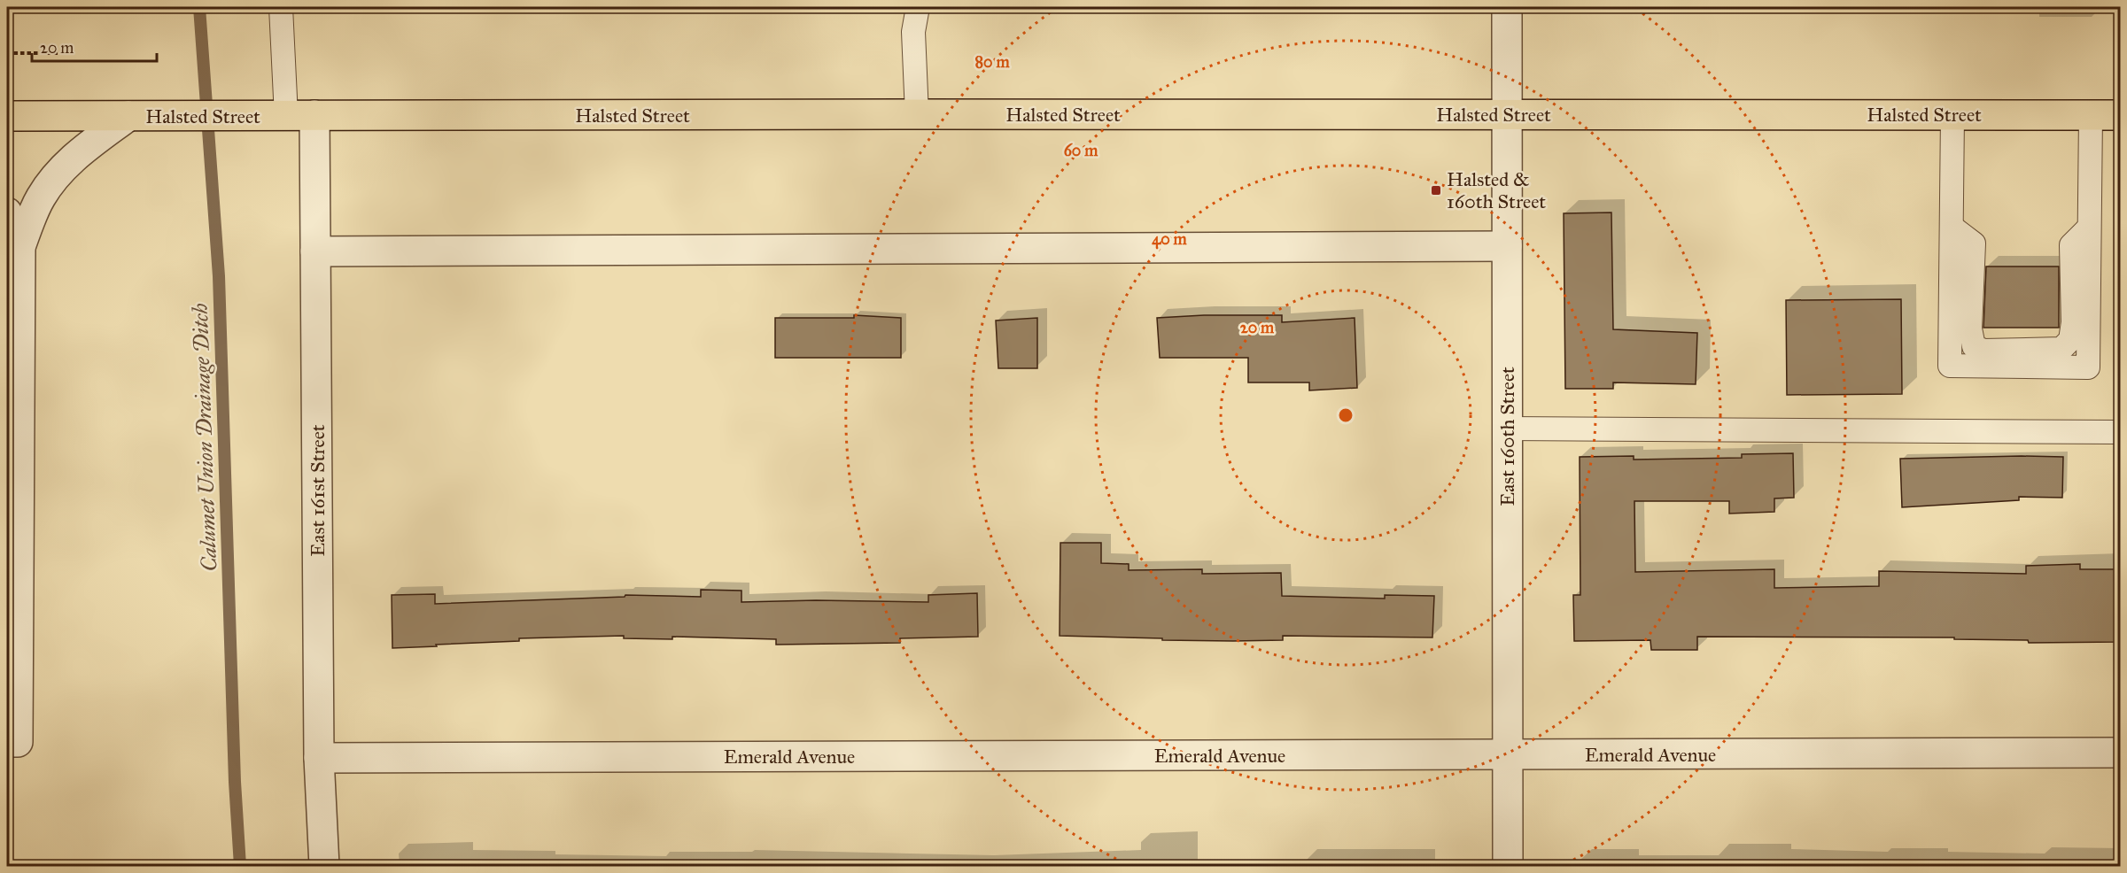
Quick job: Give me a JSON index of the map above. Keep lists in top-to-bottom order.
{
  "streets": {
    "main road": ["Halsted Street"],
    "street": ["East 160th Street", "East 161st Street", "Emerald Avenue"]
  },
  "crossings": [
    ["Halsted Street", "East 160th Street"],
    ["Halsted Street", "East 161st Street"],
    ["East 160th Street", "Emerald Avenue"],
    ["East 161st Street", "Emerald Avenue"]
  ],
  "water": ["Calumet Union Drainage Ditch"],
  "places": {
    "transit": ["Halsted & 160th Street"]
  },
  "scale_bar": "20 m",
  "rings": [
    "80 m",
    "60 m",
    "40 m",
    "20 m"
  ]
}
